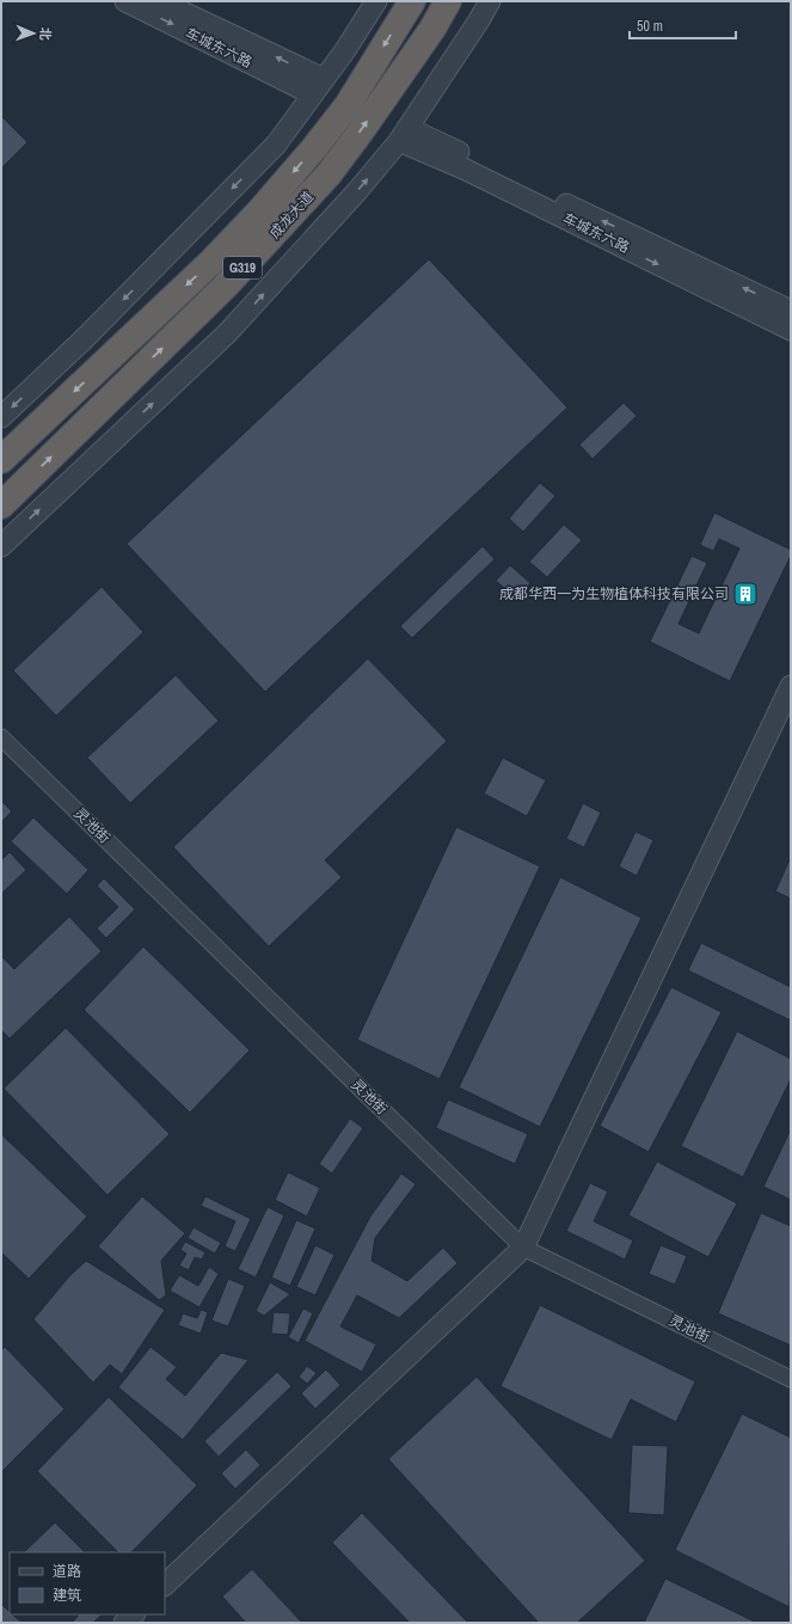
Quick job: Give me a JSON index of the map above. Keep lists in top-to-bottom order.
{
  "streets": {
    "highway": ["成龙大道", "G319"],
    "street": ["车城东六路", "灵池街"]
  },
  "places": {
    "building": ["成都华西一为生物植体科技有限公司"]
  },
  "legend": ["道路", "建筑"],
  "scale_bar": "50 m",
  "north": "right"
}
